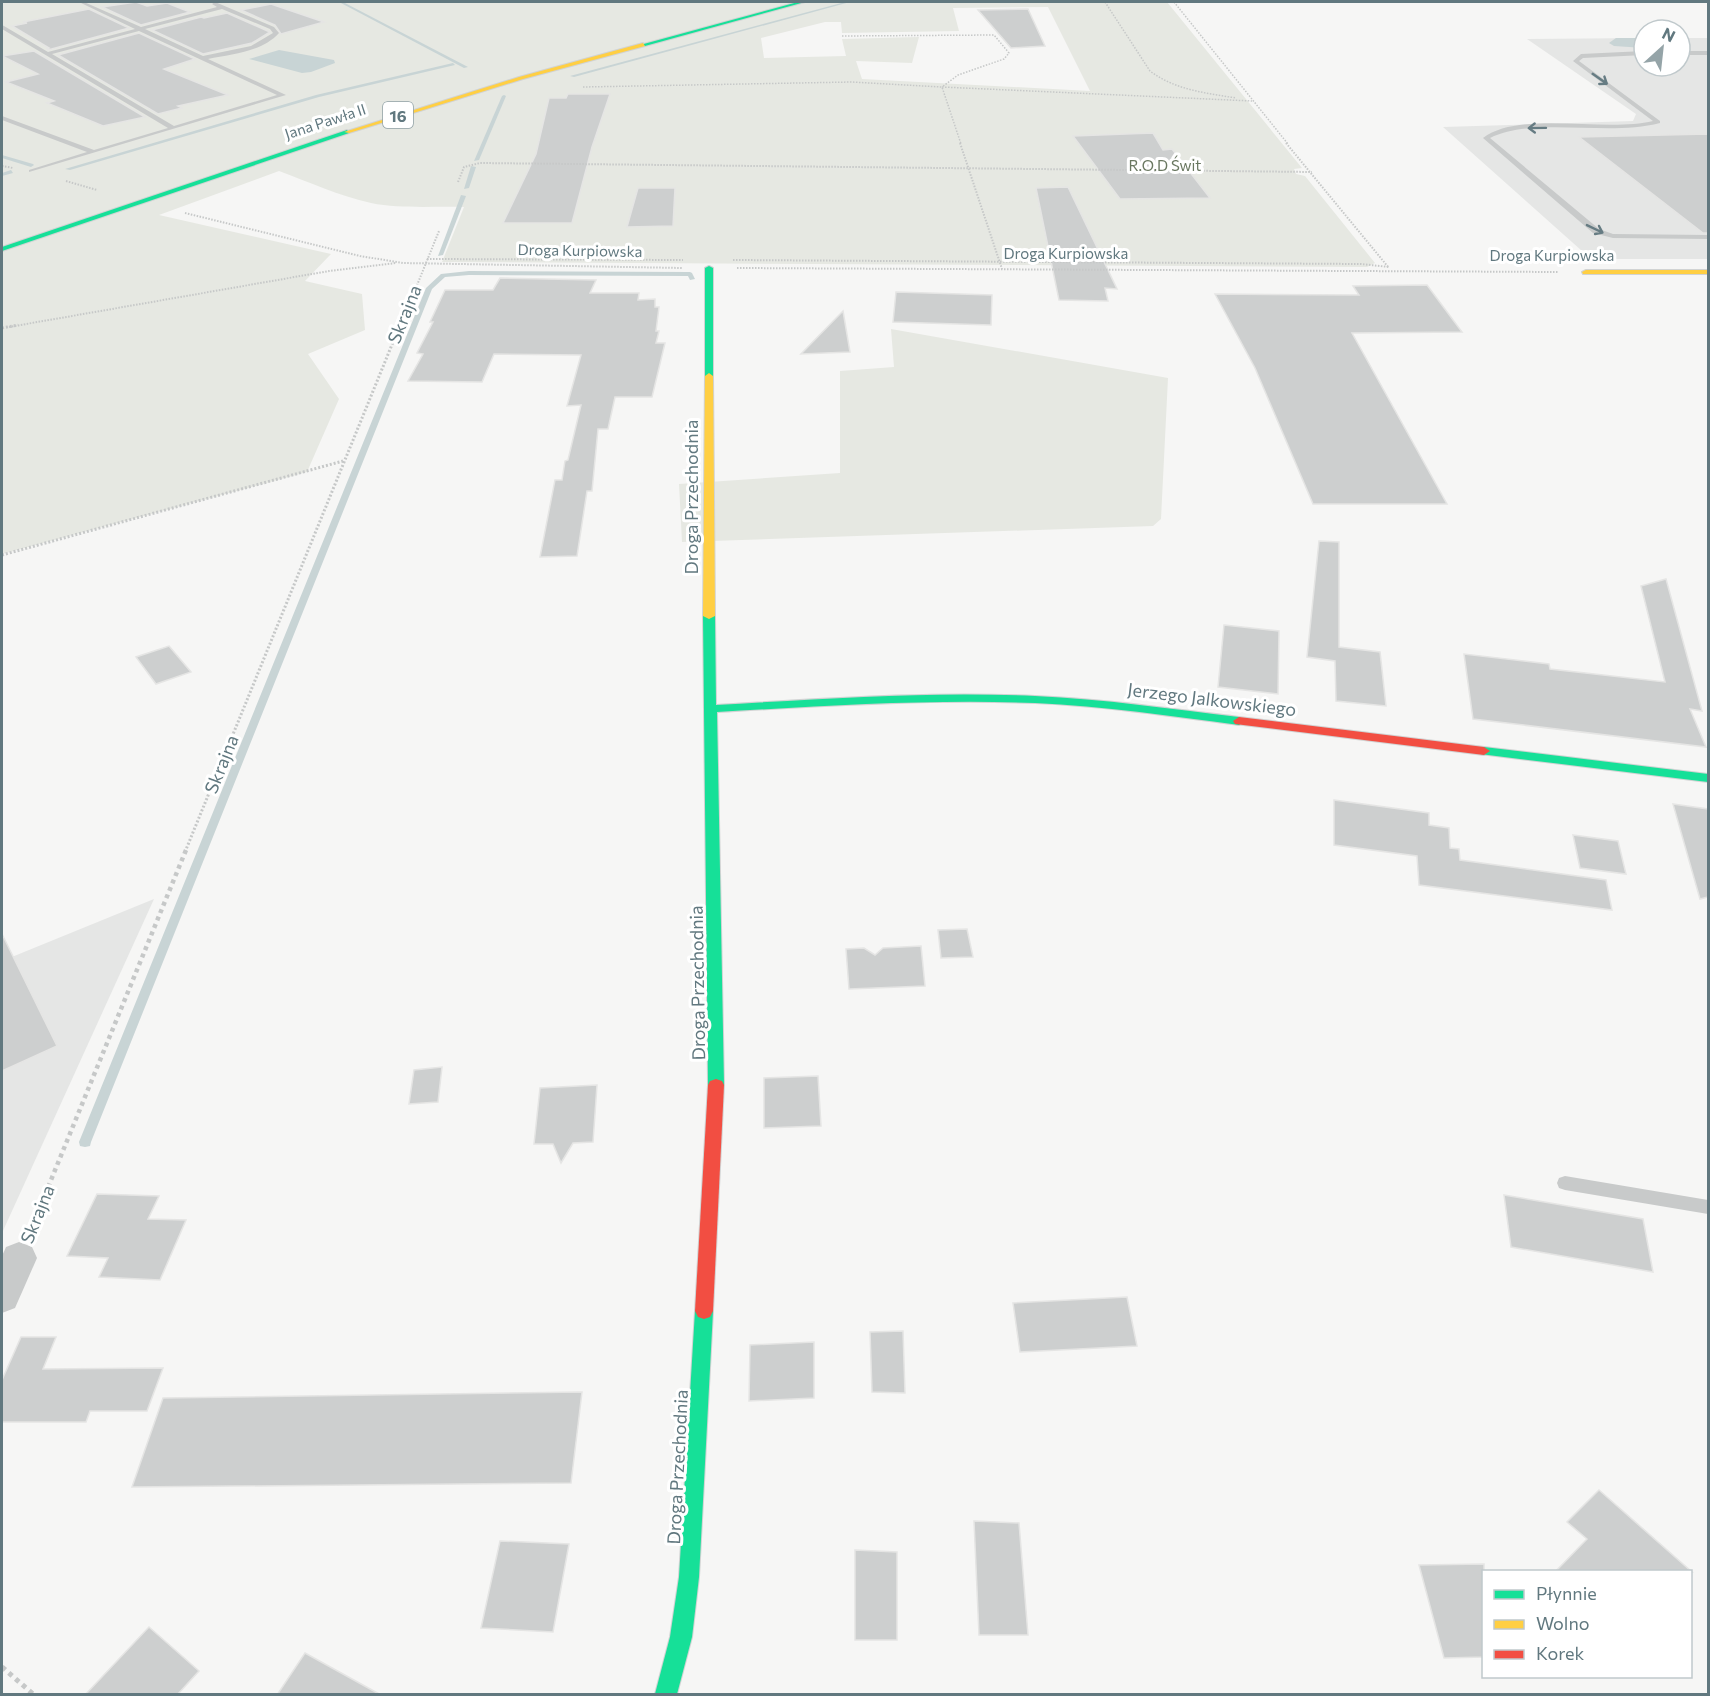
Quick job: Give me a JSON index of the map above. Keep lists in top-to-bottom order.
{
  "streets": {
    "street": [
      "16",
      "Jana Pawła II",
      "Droga Kurpiowska",
      "Skrajna",
      "Droga Przechodnia",
      "Jerzego Jalkowskiego"
    ]
  },
  "crossings": [
    ["Droga Kurpiowska", "Skrajna"],
    ["Droga Kurpiowska", "Droga Przechodnia"],
    ["Droga Przechodnia", "Jerzego Jalkowskiego"]
  ],
  "parks": ["R.O.D Świt"],
  "legend": ["Płynnie", "Wolno", "Korek"],
  "north": "top right"
}
